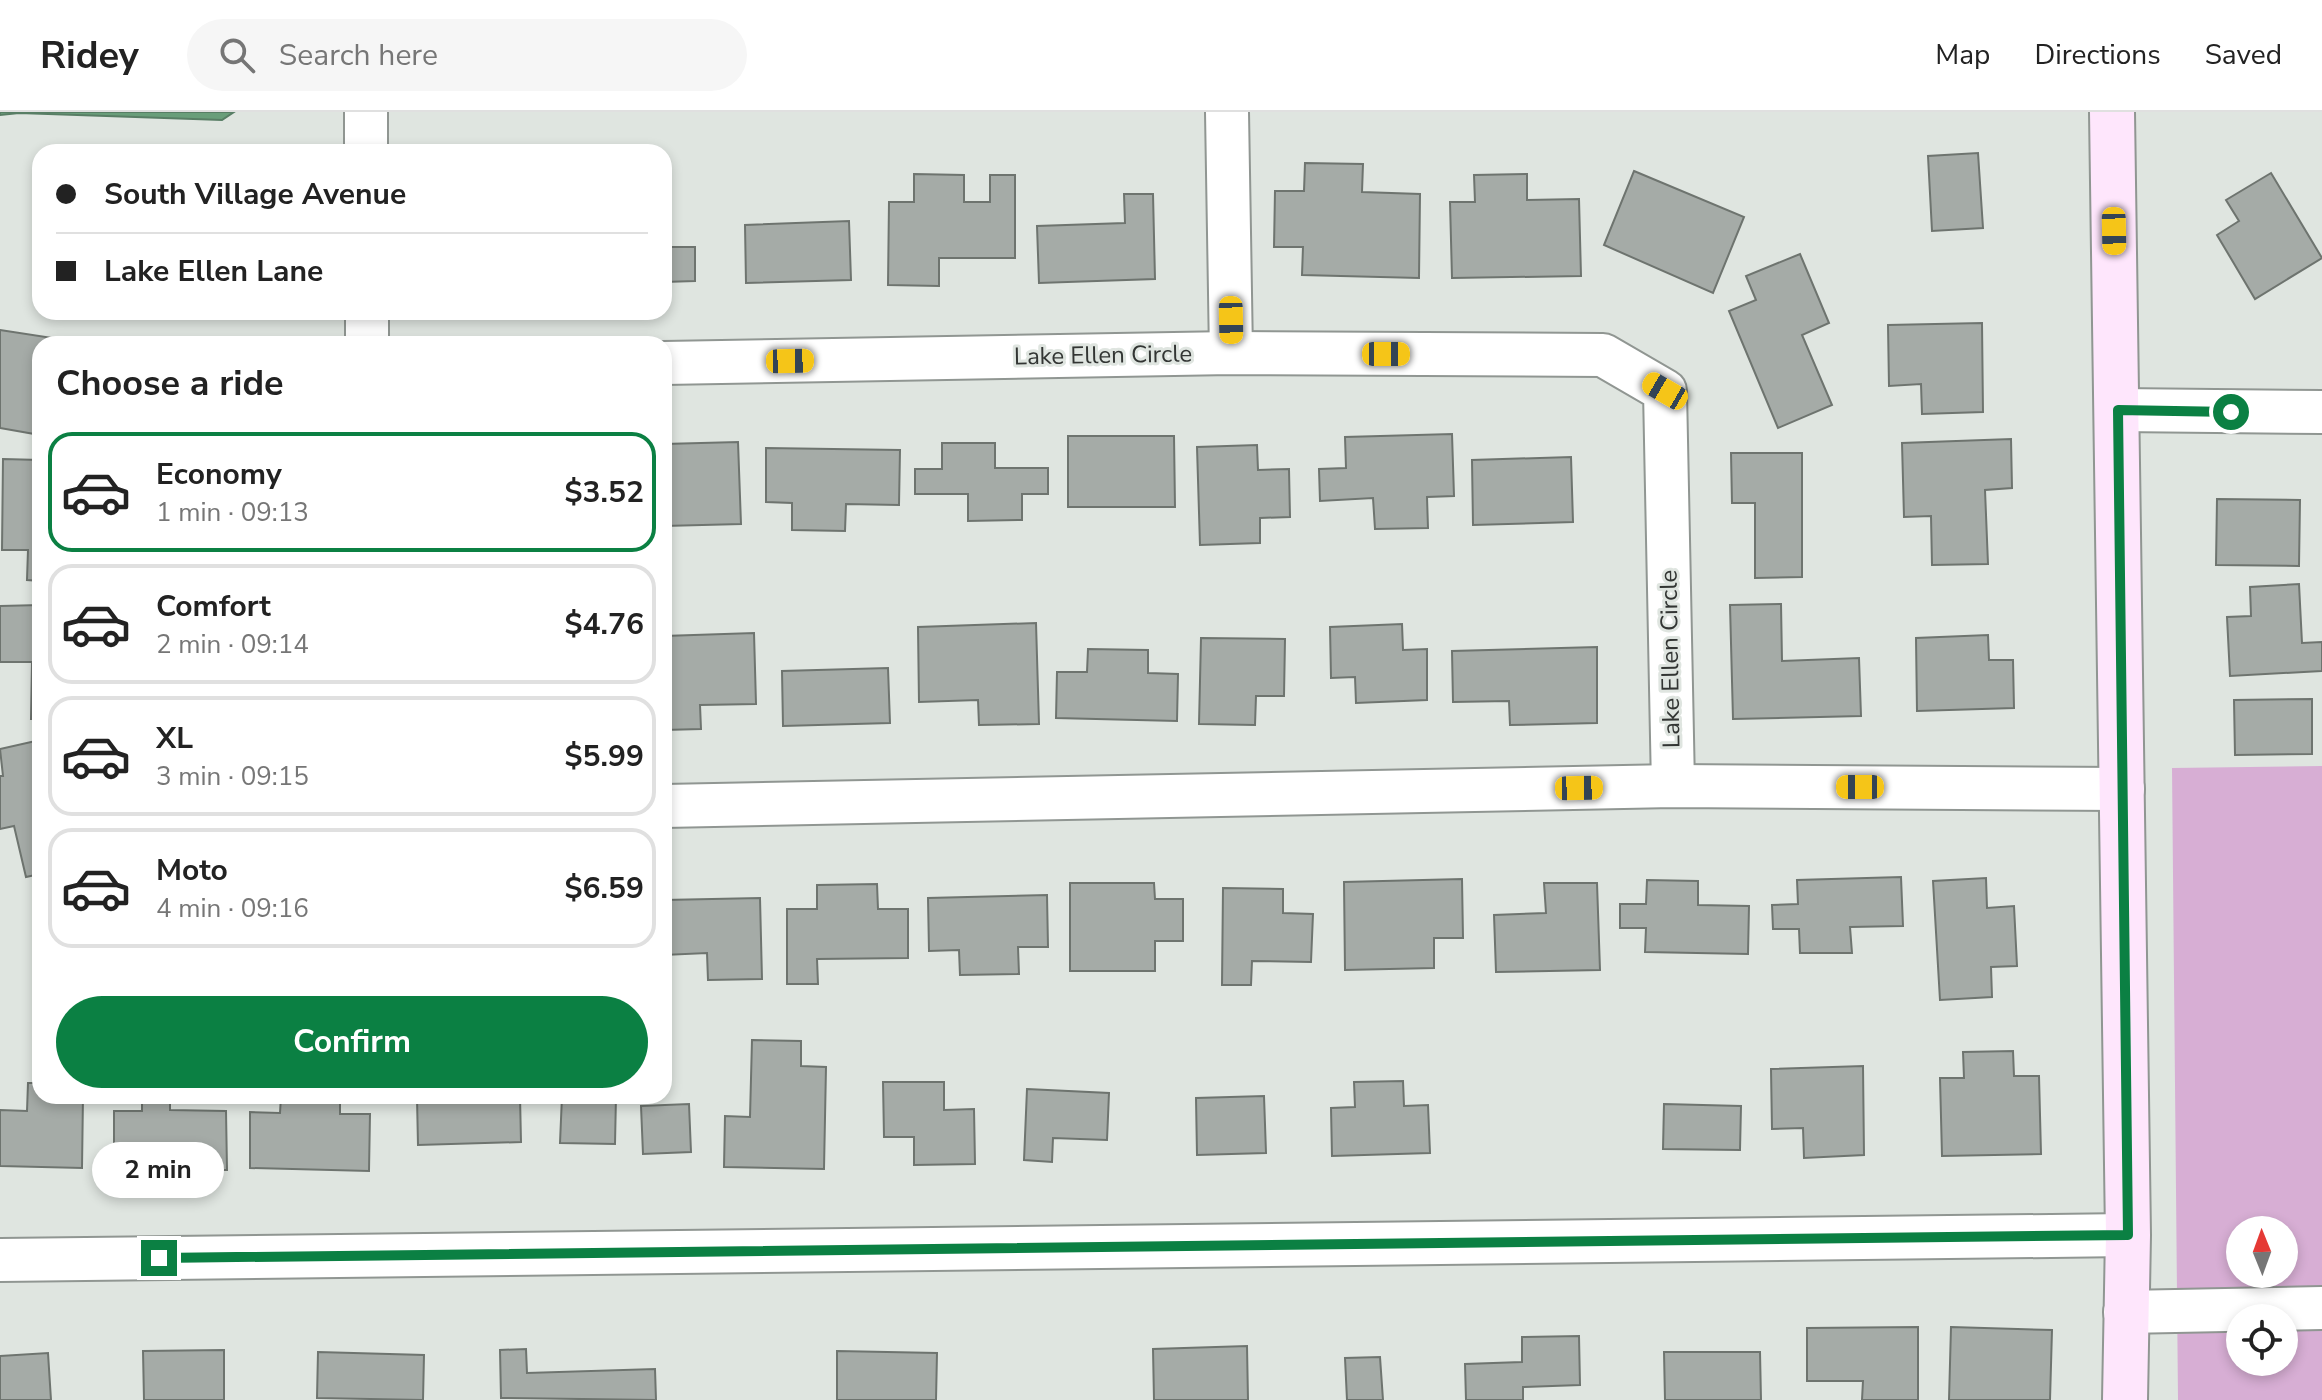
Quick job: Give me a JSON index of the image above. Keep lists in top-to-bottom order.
{
  "streets": {
    "street": ["Lake Ellen Circle"]
  },
  "north": "top",
  "page": {
    "header": "Ridey",
    "search": "Search here",
    "nav": ["Map", "Directions", "Saved"],
    "banner": ["South Village Avenue", "Lake Ellen Lane"],
    "heading": "Choose a ride",
    "list": [
      {
        "name": "Economy",
        "note": "1 min · 09:13",
        "value": "$3.52"
      },
      {
        "name": "Comfort",
        "note": "2 min · 09:14",
        "value": "$4.76"
      },
      {
        "name": "XL",
        "note": "3 min · 09:15",
        "value": "$5.99"
      },
      {
        "name": "Moto",
        "note": "4 min · 09:16",
        "value": "$6.59"
      }
    ],
    "buttons": "Confirm",
    "bubble": "2 min"
  }
}
